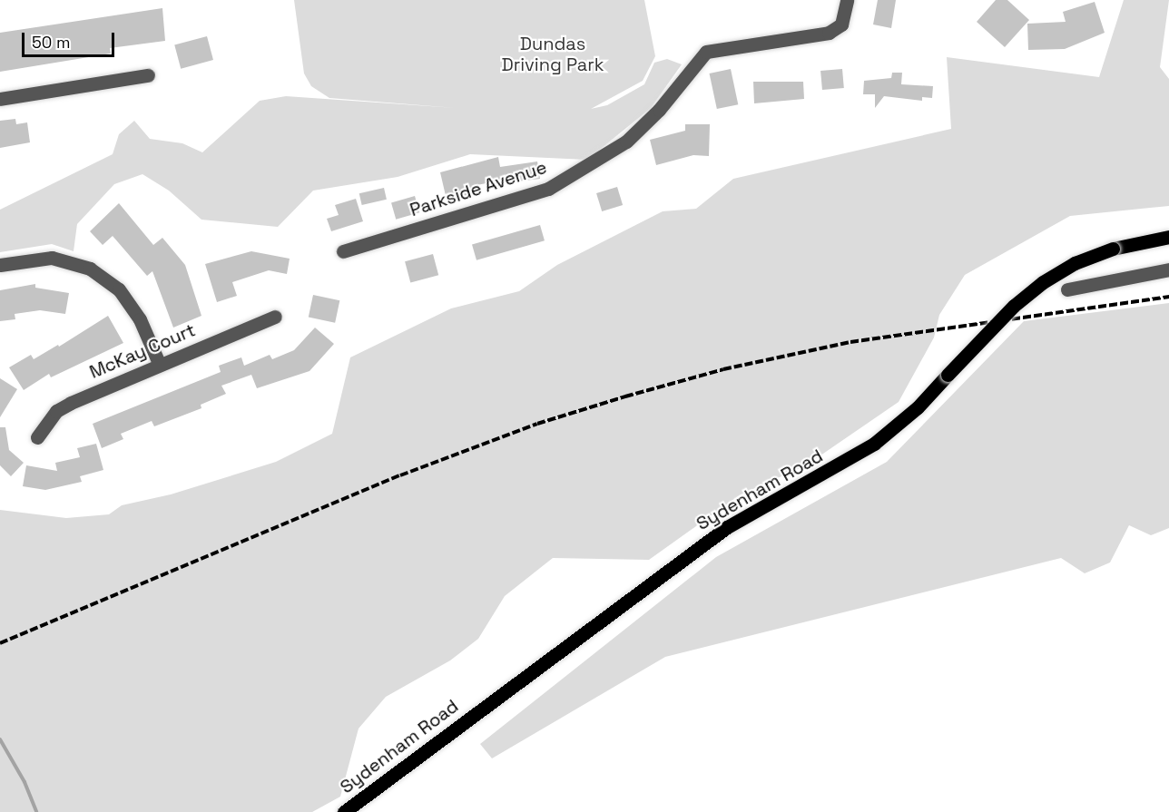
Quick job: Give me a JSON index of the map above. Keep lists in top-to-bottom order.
{
  "streets": {
    "main road": ["Sydenham Road"],
    "street": ["Parkside Avenue", "McKay Court"]
  },
  "parks": ["Dundas Driving Park"],
  "scale_bar": "50 m"
}
